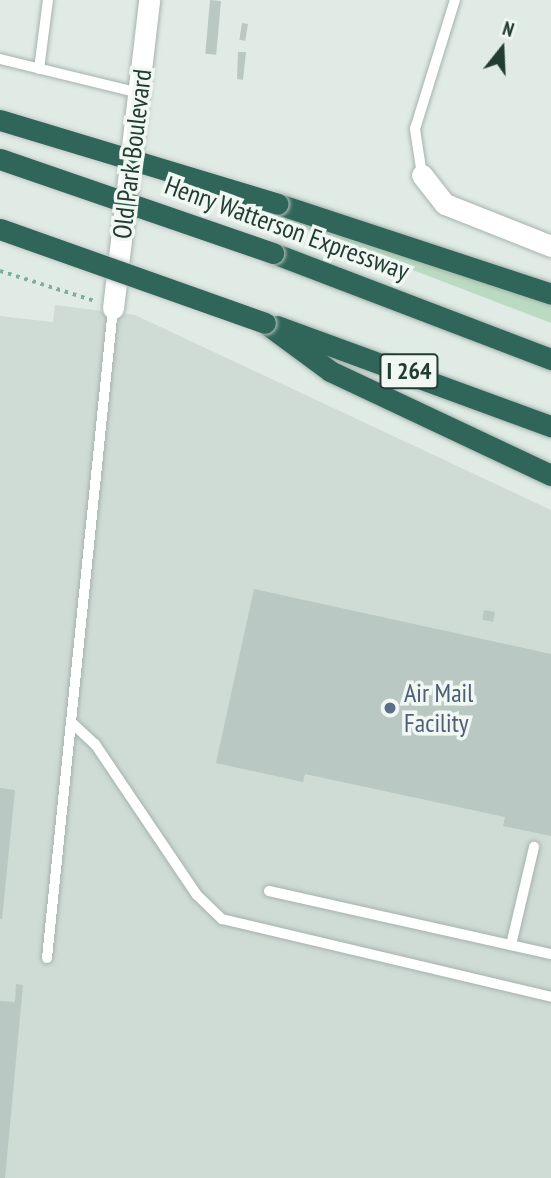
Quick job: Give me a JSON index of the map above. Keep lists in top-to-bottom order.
{
  "streets": {
    "highway": ["Henry Watterson Expressway", "I 264"],
    "street": ["Old Park Boulevard"]
  },
  "places": ["Air Mail Facility"],
  "north": "top"
}
